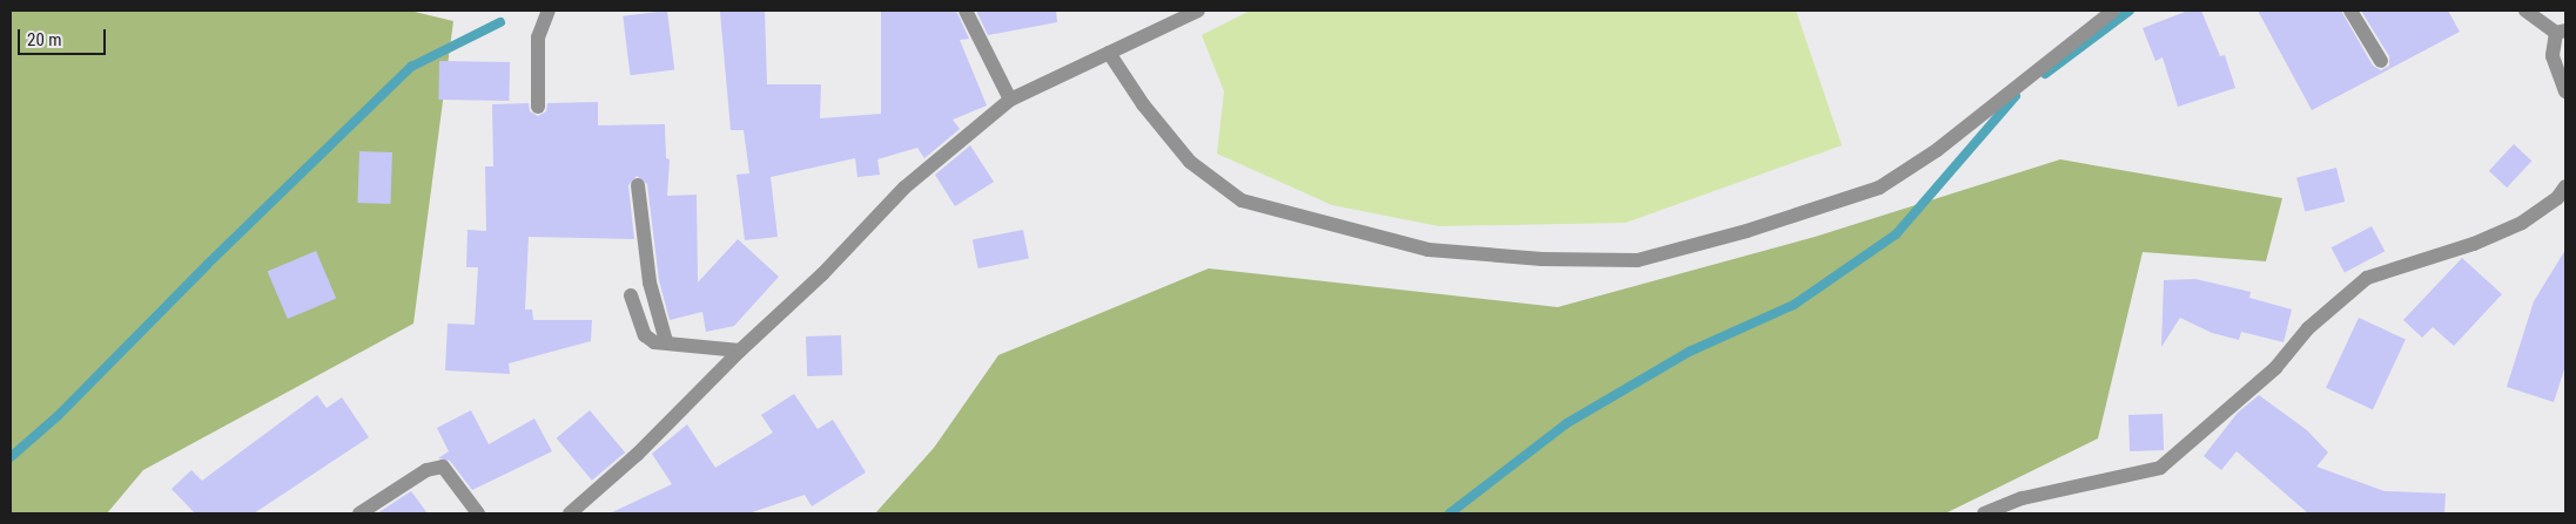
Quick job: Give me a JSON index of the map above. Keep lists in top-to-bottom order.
{
  "scale_bar": "20 m"
}
